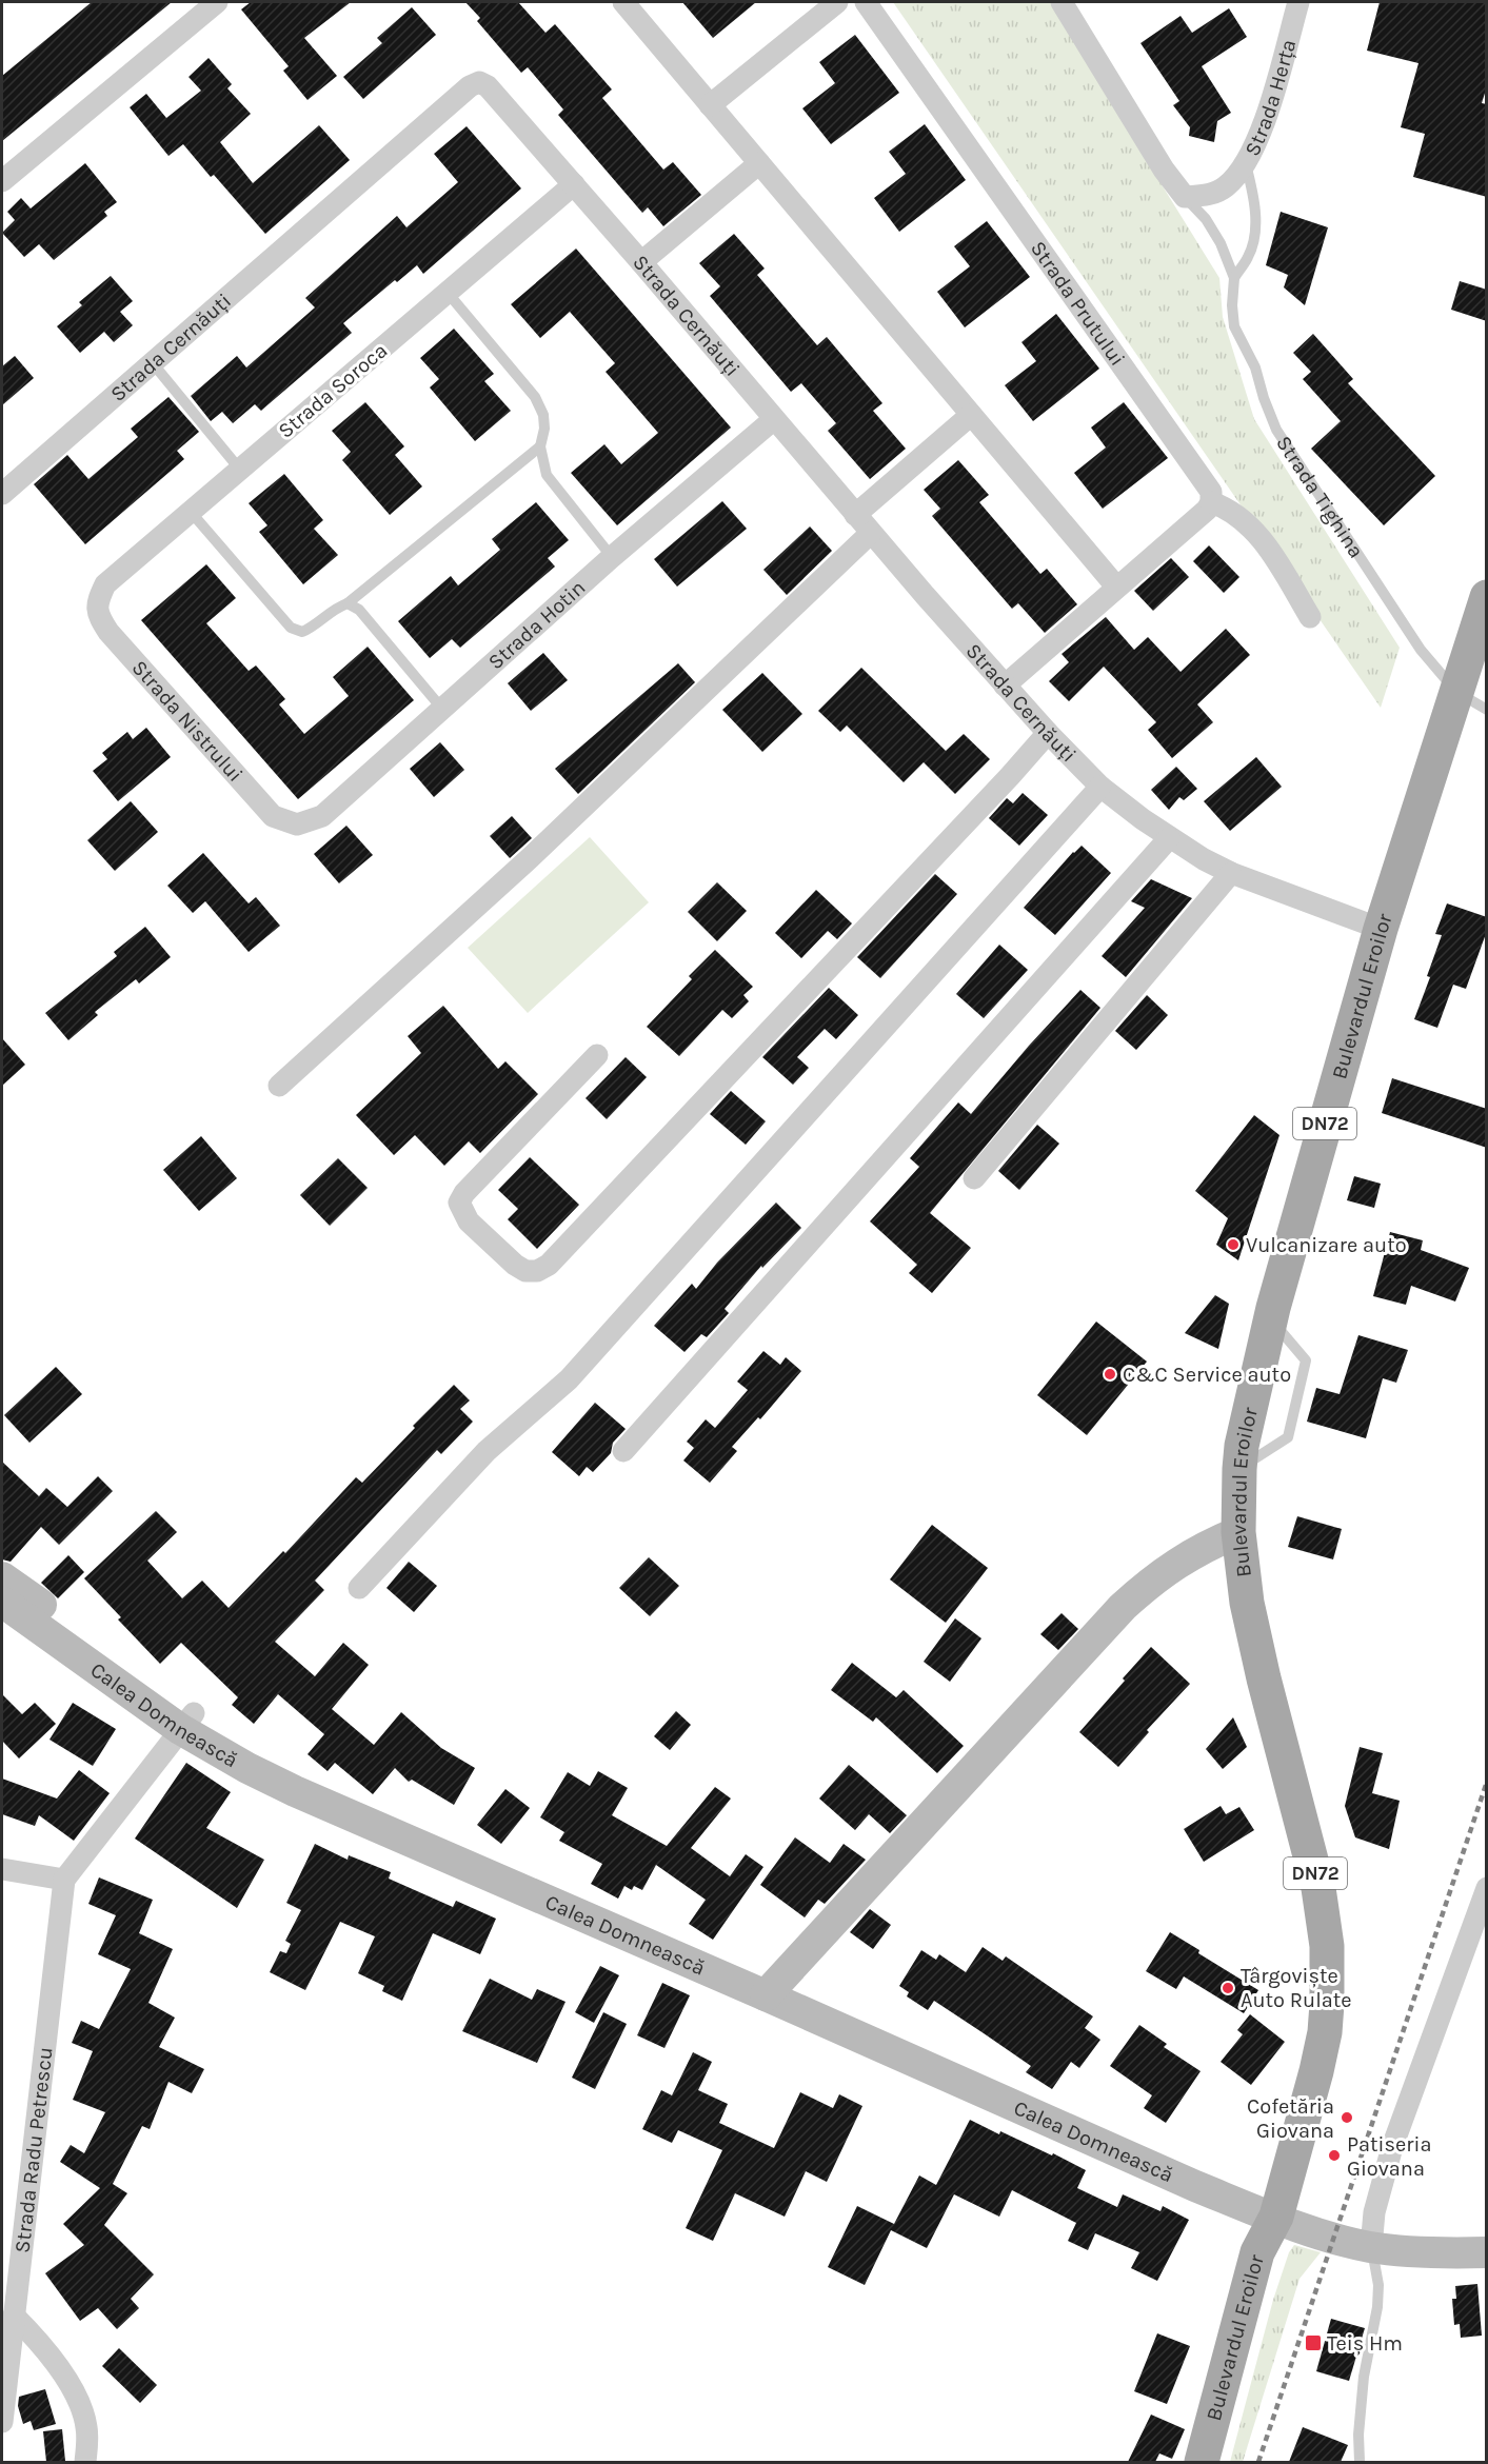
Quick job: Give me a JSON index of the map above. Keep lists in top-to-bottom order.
{
  "streets": {
    "main road": ["Bulevardul Eroilor", "DN72", "Calea Domnească"],
    "street": [
      "Strada Herța",
      "Strada Prutului",
      "Strada Cernăuți",
      "Strada Soroca",
      "Strada Hotin",
      "Strada Nistrului",
      "Strada Radu Petrescu"
    ],
    "lane": ["Strada Tighina"]
  },
  "crossings": [
    ["Strada Cernăuți", "Strada Soroca"],
    ["Strada Cernăuți", "Strada Hotin"],
    ["Strada Cernăuți", "Bulevardul Eroilor"],
    ["Strada Soroca", "Strada Nistrului"],
    ["Strada Tighina", "Bulevardul Eroilor"],
    ["Strada Hotin", "Strada Nistrului"],
    ["Bulevardul Eroilor", "Calea Domnească"]
  ],
  "places": {
    "other": [
      "Vulcanizare auto",
      "C&C Service auto",
      "Târgoviște Auto Rulate",
      "Cofetăria Giovana",
      "Patiseria Giovana"
    ],
    "transit": ["Teiș Hm"]
  }
}
